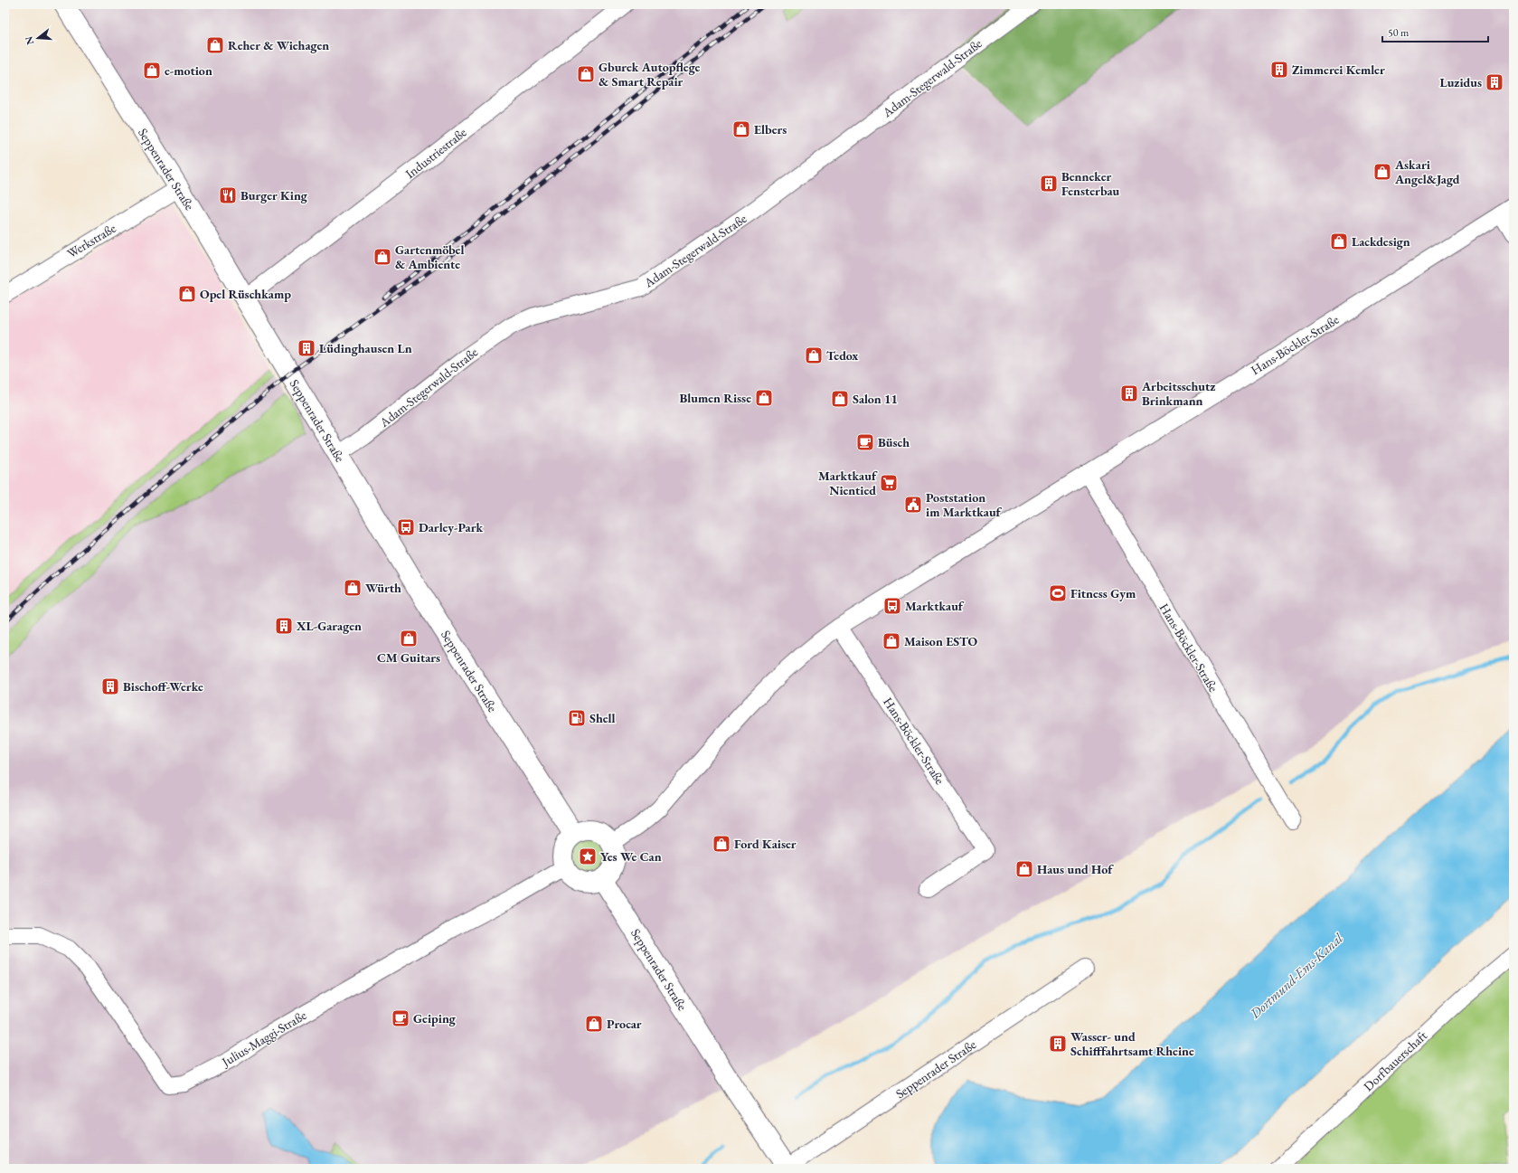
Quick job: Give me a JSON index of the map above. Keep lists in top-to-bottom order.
{
  "streets": {
    "main road": ["Seppenrader Straße"],
    "street": [
      "Adam-Stegerwald-Straße",
      "Industriestraße",
      "Werkstraße",
      "Hans-Böckler-Straße",
      "Julius-Maggi-Straße",
      "Dorfbauerschaft"
    ]
  },
  "crossings": [
    ["Adam-Stegerwald-Straße", "Seppenrader Straße"],
    ["Industriestraße", "Seppenrader Straße"],
    ["Seppenrader Straße", "Werkstraße"],
    ["Seppenrader Straße", "Hans-Böckler-Straße"],
    ["Seppenrader Straße", "Julius-Maggi-Straße"],
    ["Hans-Böckler-Straße", "Julius-Maggi-Straße"]
  ],
  "water": ["Dortmund-Ems-Kanal"],
  "places": {
    "shop": [
      "Reher & Wiehagen",
      "e-motion",
      "Gburek Autopflege & Smart Repair",
      "Elbers",
      "Askari Angel&Jagd",
      "Lackdesign",
      "Gartenmöbel & Ambiente",
      "Opel Rüschkamp",
      "Tedox",
      "Blumen Risse",
      "Salon 11",
      "Würth",
      "CM Guitars",
      "Maison ESTO",
      "Ford Kaiser",
      "Haus und Hof",
      "Procar"
    ],
    "building": [
      "Zimmerei Kemler",
      "Luzidus",
      "Benneker Fensterbau",
      "Lüdinghausen Ln",
      "Arbeitsschutz Brinkmann",
      "XL-Garagen",
      "Bischoff-Werke",
      "Wasser- und Schifffahrtsamt Rheine"
    ],
    "restaurant": ["Burger King"],
    "cafe": ["Büsch", "Geiping"],
    "supermarket": ["Marktkauf Nientied"],
    "public building": ["Poststation im Marktkauf"],
    "bus stop": ["Darley-Park", "Marktkauf"],
    "sports": ["Fitness Gym"],
    "fuel station": ["Shell"],
    "place": ["Yes We Can"]
  },
  "scale_bar": "50 m",
  "north": "left"
}
